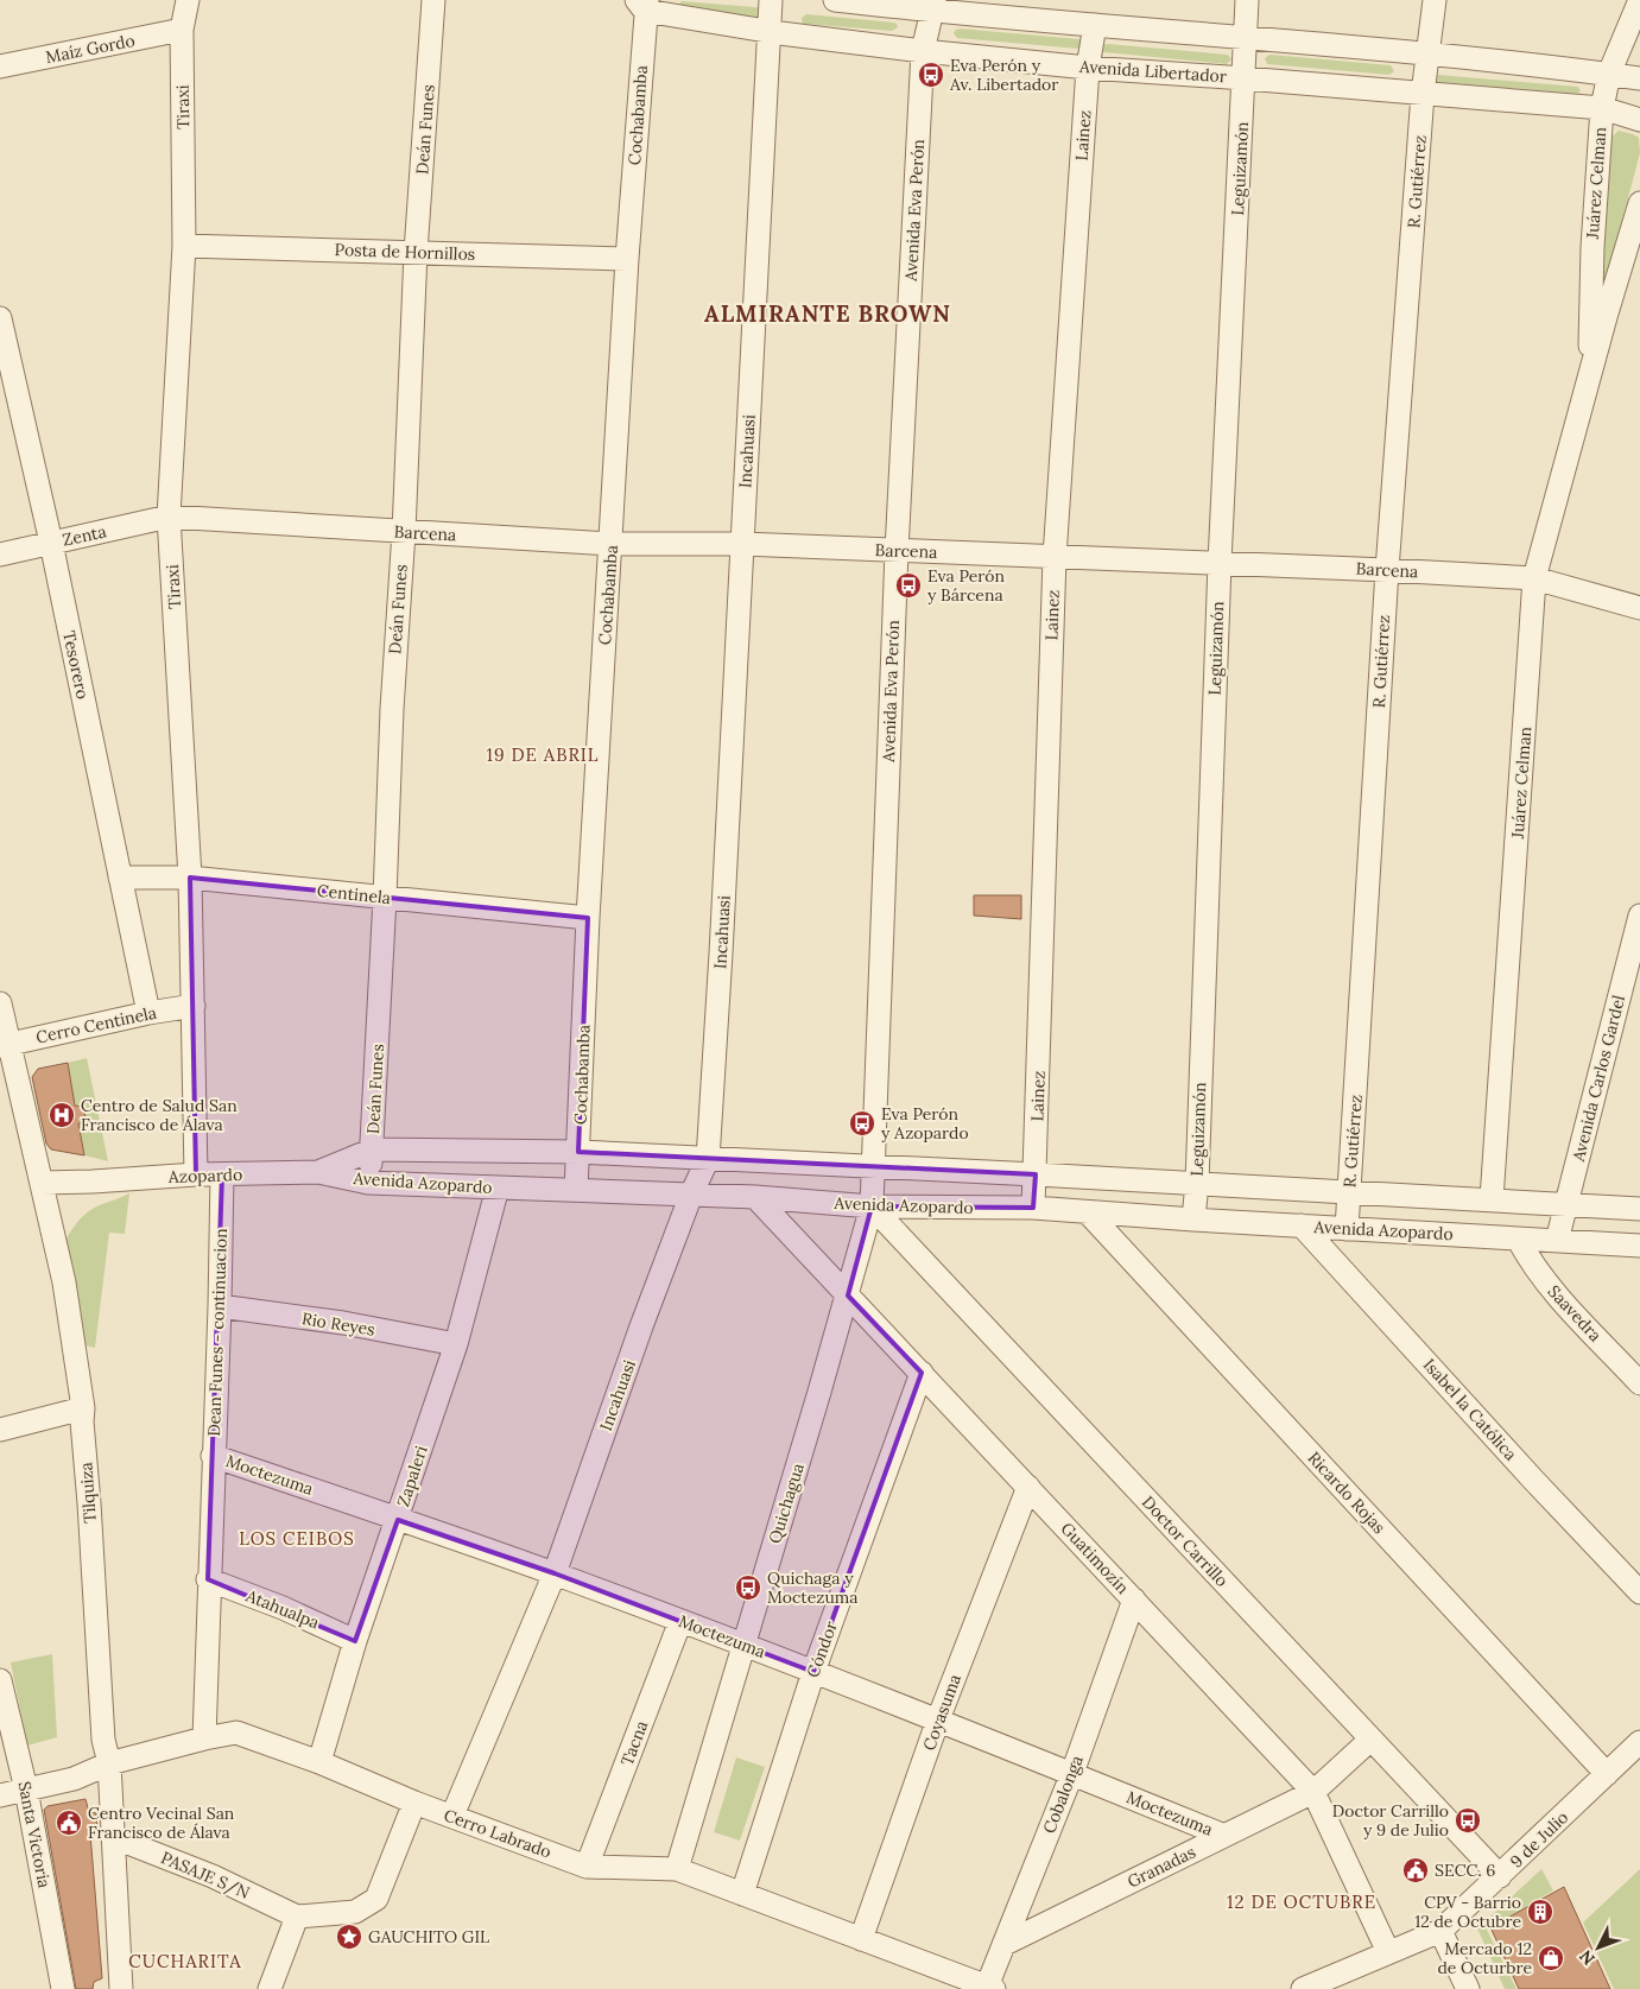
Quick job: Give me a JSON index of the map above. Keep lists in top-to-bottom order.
{
  "streets": {
    "street": [
      "Maíz Gordo",
      "Avenida Libertador",
      "Tiraxi",
      "Cochabamba",
      "Deán Funes",
      "Lainez",
      "Leguizamón",
      "R. Gutiérrez",
      "Juárez Celman",
      "Avenida Eva Perón",
      "Posta de Hornillos",
      "Incahuasi",
      "Barcena",
      "Zenta",
      "Tesorero",
      "Centinela",
      "Cerro Centinela",
      "Avenida Carlos Gardel",
      "Azopardo",
      "Avenida Azopardo",
      "Saavedra",
      "Rio Reyes",
      "Dean Funes - continuacion",
      "Isabel la Católica",
      "Moctezuma",
      "Zapaleri",
      "Tilquiza",
      "Ricardo Rojas",
      "Quichagua",
      "Doctor Carrillo",
      "Guatimozín",
      "Atahualpa",
      "Cóndor",
      "Coyasuma",
      "Tacna",
      "Cobalonga",
      "Cerro Labrado",
      "Santa Victoria",
      "9 de Julio",
      "Granadas",
      "PASAJE S/N"
    ]
  },
  "crossings": [
    ["Maíz Gordo", "Tiraxi"],
    ["Avenida Libertador", "Cochabamba"],
    ["Avenida Libertador", "Lainez"],
    ["Avenida Libertador", "Leguizamón"],
    ["Avenida Libertador", "R. Gutiérrez"],
    ["Avenida Libertador", "Juárez Celman"],
    ["Avenida Libertador", "Avenida Eva Perón"],
    ["Avenida Libertador", "Incahuasi"],
    ["Tiraxi", "Posta de Hornillos"],
    ["Tiraxi", "Barcena"],
    ["Tiraxi", "Zenta"],
    ["Tiraxi", "Centinela"],
    ["Tiraxi", "Cerro Centinela"],
    ["Tiraxi", "Azopardo"],
    ["Cochabamba", "Posta de Hornillos"],
    ["Cochabamba", "Barcena"],
    ["Cochabamba", "Centinela"],
    ["Cochabamba", "Avenida Azopardo"],
    ["Deán Funes", "Posta de Hornillos"],
    ["Deán Funes", "Barcena"],
    ["Deán Funes", "Centinela"],
    ["Deán Funes", "Avenida Azopardo"],
    ["Lainez", "Barcena"],
    ["Lainez", "Avenida Azopardo"],
    ["Leguizamón", "Barcena"],
    ["Leguizamón", "Avenida Azopardo"],
    ["R. Gutiérrez", "Barcena"],
    ["R. Gutiérrez", "Avenida Azopardo"],
    ["Juárez Celman", "Barcena"],
    ["Juárez Celman", "Avenida Azopardo"],
    ["Avenida Eva Perón", "Barcena"],
    ["Avenida Eva Perón", "Avenida Azopardo"],
    ["Avenida Eva Perón", "Quichagua"],
    ["Avenida Eva Perón", "Doctor Carrillo"],
    ["Incahuasi", "Barcena"],
    ["Incahuasi", "Avenida Azopardo"],
    ["Incahuasi", "Moctezuma"],
    ["Incahuasi", "Cerro Labrado"],
    ["Barcena", "Zenta"],
    ["Zenta", "Tesorero"],
    ["Tesorero", "Centinela"],
    ["Tesorero", "Cerro Centinela"],
    ["Cerro Centinela", "Tilquiza"],
    ["Avenida Carlos Gardel", "Avenida Azopardo"],
    ["Azopardo", "Avenida Azopardo"],
    ["Azopardo", "Dean Funes - continuacion"],
    ["Azopardo", "Tilquiza"],
    ["Avenida Azopardo", "Saavedra"],
    ["Avenida Azopardo", "Isabel la Católica"],
    ["Avenida Azopardo", "Zapaleri"],
    ["Avenida Azopardo", "Ricardo Rojas"],
    ["Avenida Azopardo", "Quichagua"],
    ["Avenida Azopardo", "Doctor Carrillo"],
    ["Avenida Azopardo", "Guatimozín"],
    ["Rio Reyes", "Dean Funes - continuacion"],
    ["Rio Reyes", "Zapaleri"],
    ["Dean Funes - continuacion", "Moctezuma"],
    ["Dean Funes - continuacion", "Atahualpa"],
    ["Dean Funes - continuacion", "Cerro Labrado"],
    ["Moctezuma", "Zapaleri"],
    ["Moctezuma", "Quichagua"],
    ["Moctezuma", "Cóndor"],
    ["Moctezuma", "Coyasuma"],
    ["Moctezuma", "Tacna"],
    ["Moctezuma", "Cobalonga"],
    ["Moctezuma", "Granadas"],
    ["Zapaleri", "Atahualpa"],
    ["Zapaleri", "Cerro Labrado"],
    ["Tilquiza", "Cerro Labrado"],
    ["Tilquiza", "PASAJE S/N"],
    ["Ricardo Rojas", "9 de Julio"],
    ["Quichagua", "Doctor Carrillo"],
    ["Quichagua", "Guatimozín"],
    ["Quichagua", "Cerro Labrado"],
    ["Doctor Carrillo", "9 de Julio"],
    ["Doctor Carrillo", "Granadas"],
    ["Guatimozín", "Cóndor"],
    ["Guatimozín", "Coyasuma"],
    ["Guatimozín", "Cobalonga"],
    ["Guatimozín", "9 de Julio"],
    ["Guatimozín", "Granadas"],
    ["Cóndor", "Cerro Labrado"],
    ["Coyasuma", "Cerro Labrado"],
    ["Tacna", "Cerro Labrado"],
    ["Cobalonga", "Cerro Labrado"],
    ["Cobalonga", "Granadas"],
    ["Cerro Labrado", "Santa Victoria"]
  ],
  "districts": [
    "ALMIRANTE BROWN",
    "19 DE ABRIL",
    "LOS CEIBOS",
    "12 DE OCTUBRE",
    "CUCHARITA"
  ],
  "places": {
    "bus stop": [
      "Eva Perón y Av. Libertador",
      "Eva Perón y Bárcena",
      "Eva Perón y Azopardo",
      "Quichaga y Moctezuma",
      "Doctor Carrillo y 9 de Julio"
    ],
    "hospital": ["Centro de Salud San Francisco de Álava"],
    "public building": ["Centro Vecinal San Francisco de Álava", "SECC. 6"],
    "building": ["CPV - Barrio 12 de Octubre"],
    "place": ["GAUCHITO GIL"],
    "shop": ["Mercado 12 de Octurbre"]
  },
  "north": "bottom left"
}
